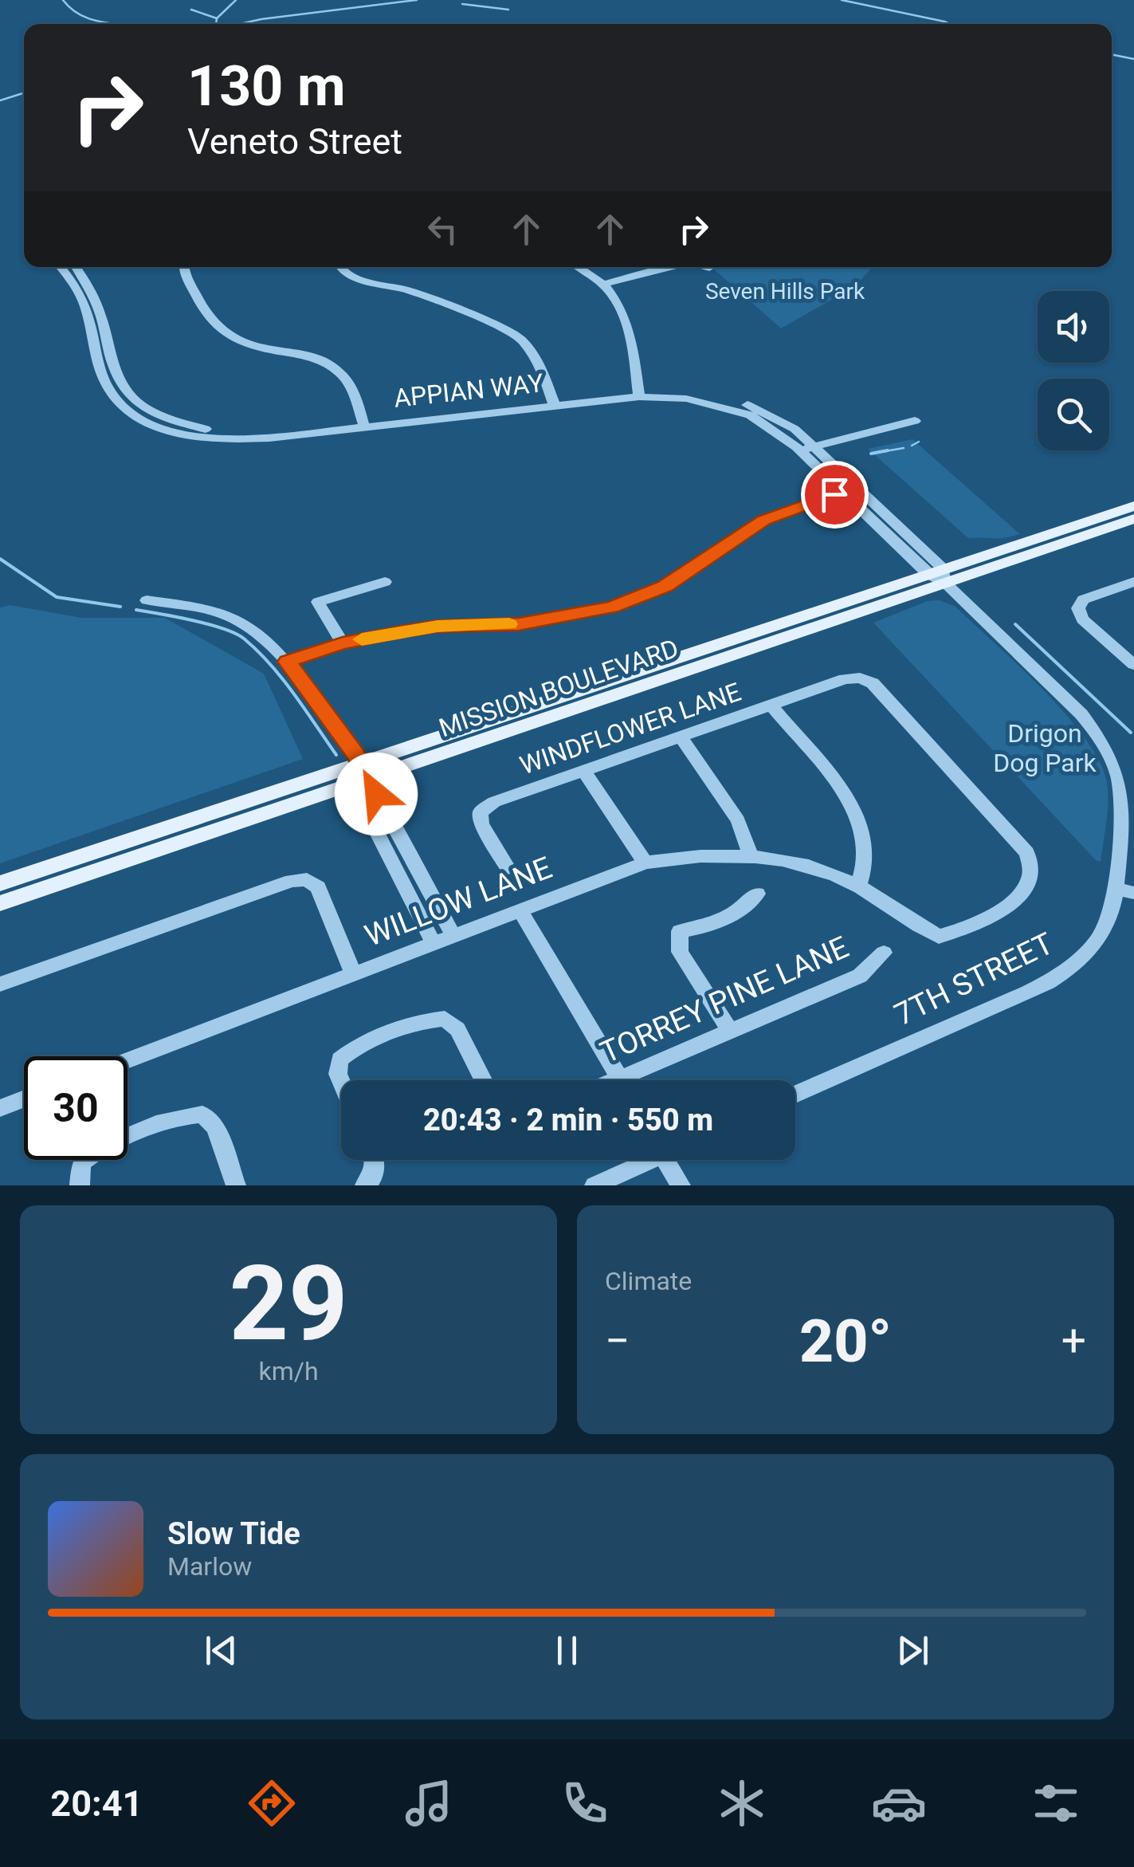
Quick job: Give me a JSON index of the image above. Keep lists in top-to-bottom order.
{
  "streets": {
    "main road": ["MISSION BOULEVARD"],
    "street": [
      "APPIAN WAY",
      "WINDFLOWER LANE",
      "WILLOW LANE",
      "7TH STREET",
      "TORREY PINE LANE"
    ]
  },
  "crossings": [
    ["APPIAN WAY", "MISSION BOULEVARD"],
    ["APPIAN WAY", "7TH STREET"],
    ["MISSION BOULEVARD", "7TH STREET"],
    ["WINDFLOWER LANE", "WILLOW LANE"]
  ],
  "parks": ["Seven Hills Park", "Drigon Dog Park"],
  "page": {
    "turn": ["130 m", "Veneto Street"],
    "limit": "30",
    "trip": "20:43 · 2 min · 550 m",
    "tile": [
      ["29", "km/h"],
      "Climate"
    ],
    "heat": ["−", "20°", "+"],
    "song": ["Slow Tide", "Marlow"],
    "tabs": "20:41"
  }
}
